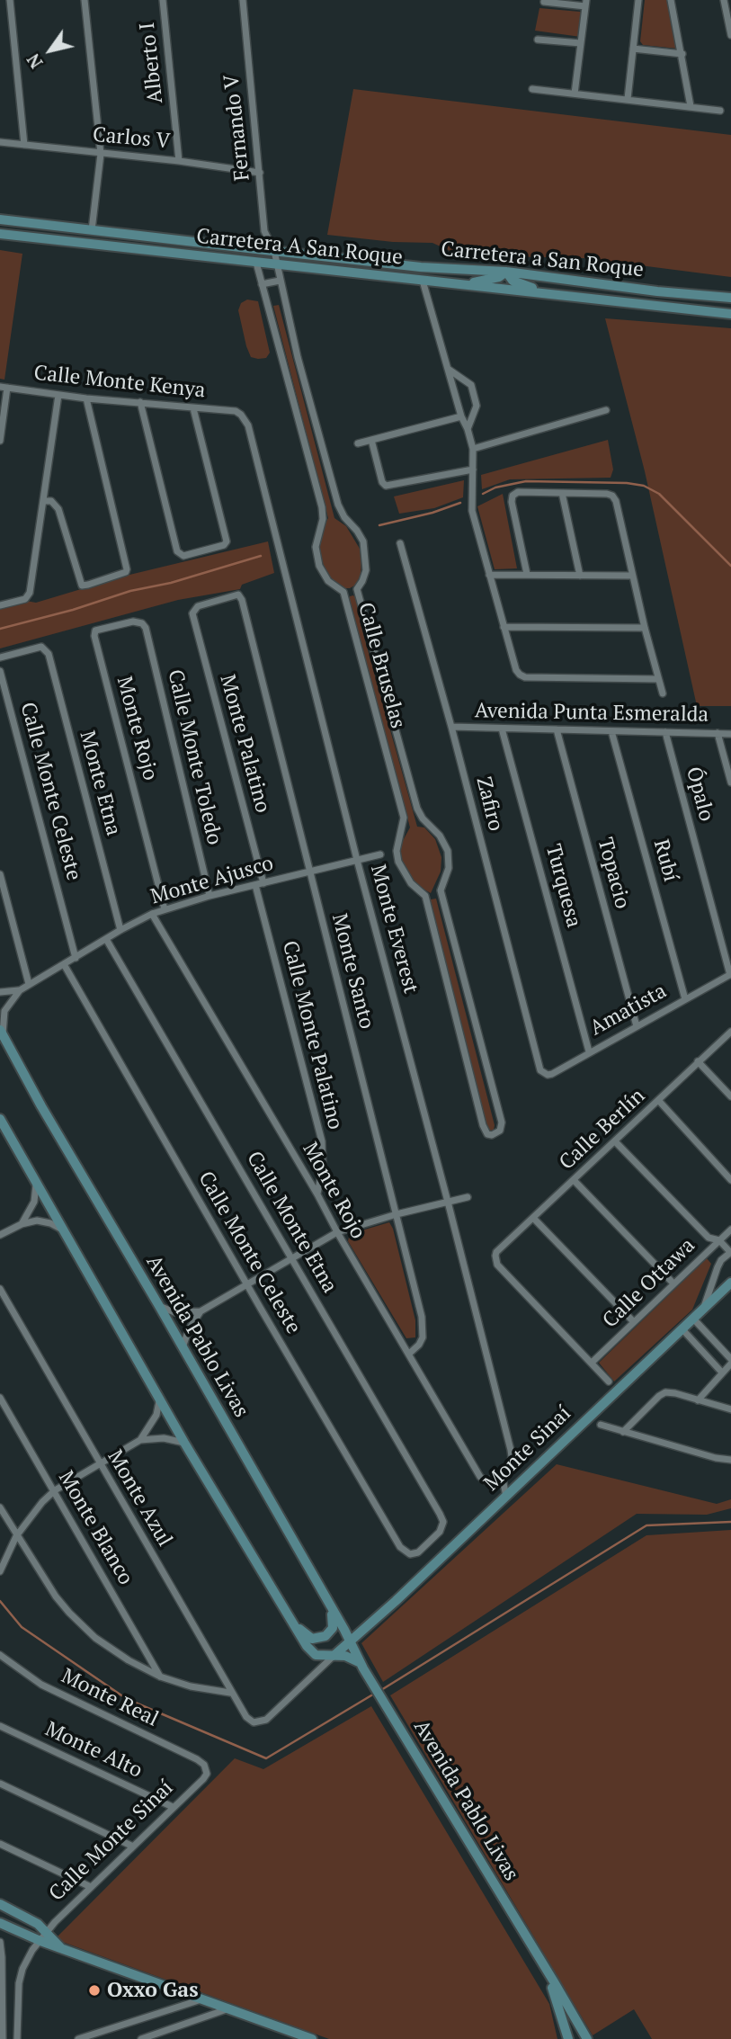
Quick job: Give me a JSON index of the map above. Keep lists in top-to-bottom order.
{
  "streets": {
    "main road": [
      "Carretera A San Roque",
      "Carretera a San Roque",
      "Avenida Pablo Livas",
      "Monte Sinaí"
    ],
    "street": [
      "Alberto I",
      "Fernando V",
      "Carlos V",
      "Calle Monte Kenya",
      "Calle Bruselas",
      "Avenida Punta Esmeralda",
      "Monte Rojo",
      "Monte Palatino",
      "Calle Monte Toledo",
      "Monte Etna",
      "Calle Monte Celeste",
      "Ópalo",
      "Zafiro",
      "Rubí",
      "Topacio",
      "Monte Ajusco",
      "Turquesa",
      "Monte Everest",
      "Monte Santo",
      "Amatista",
      "Calle Monte Palatino",
      "Calle Berlín",
      "Calle Monte Etna",
      "Calle Ottawa",
      "Monte Azul",
      "Monte Blanco",
      "Monte Real",
      "Monte Alto",
      "Calle Monte Sinaí"
    ]
  },
  "crossings": [
    ["Alberto I", "Carlos V"],
    ["Fernando V", "Carlos V"],
    ["Fernando V", "Carretera A San Roque"],
    ["Fernando V", "Carretera a San Roque"],
    ["Fernando V", "Calle Bruselas"],
    ["Carretera A San Roque", "Carretera a San Roque"],
    ["Carretera A San Roque", "Calle Bruselas"],
    ["Calle Monte Kenya", "Monte Everest"],
    ["Avenida Punta Esmeralda", "Ópalo"],
    ["Avenida Punta Esmeralda", "Zafiro"],
    ["Avenida Punta Esmeralda", "Rubí"],
    ["Avenida Punta Esmeralda", "Topacio"],
    ["Avenida Punta Esmeralda", "Turquesa"],
    ["Monte Rojo", "Calle Monte Toledo"],
    ["Monte Rojo", "Monte Ajusco"],
    ["Monte Rojo", "Monte Everest"],
    ["Monte Rojo", "Monte Santo"],
    ["Monte Rojo", "Calle Monte Palatino"],
    ["Monte Palatino", "Monte Ajusco"],
    ["Monte Palatino", "Monte Santo"],
    ["Monte Palatino", "Calle Monte Palatino"],
    ["Calle Monte Toledo", "Monte Ajusco"],
    ["Monte Etna", "Monte Ajusco"],
    ["Calle Monte Celeste", "Monte Ajusco"],
    ["Calle Monte Celeste", "Calle Monte Etna"],
    ["Ópalo", "Amatista"],
    ["Zafiro", "Amatista"],
    ["Rubí", "Amatista"],
    ["Topacio", "Amatista"],
    ["Monte Ajusco", "Monte Everest"],
    ["Monte Ajusco", "Monte Santo"],
    ["Monte Ajusco", "Calle Monte Palatino"],
    ["Monte Ajusco", "Calle Monte Etna"],
    ["Monte Ajusco", "Avenida Pablo Livas"],
    ["Turquesa", "Amatista"],
    ["Calle Berlín", "Calle Ottawa"],
    ["Avenida Pablo Livas", "Monte Sinaí"],
    ["Monte Real", "Calle Monte Sinaí"],
    ["Monte Alto", "Calle Monte Sinaí"]
  ],
  "places": ["Oxxo Gas"],
  "north": "bottom left"
}
